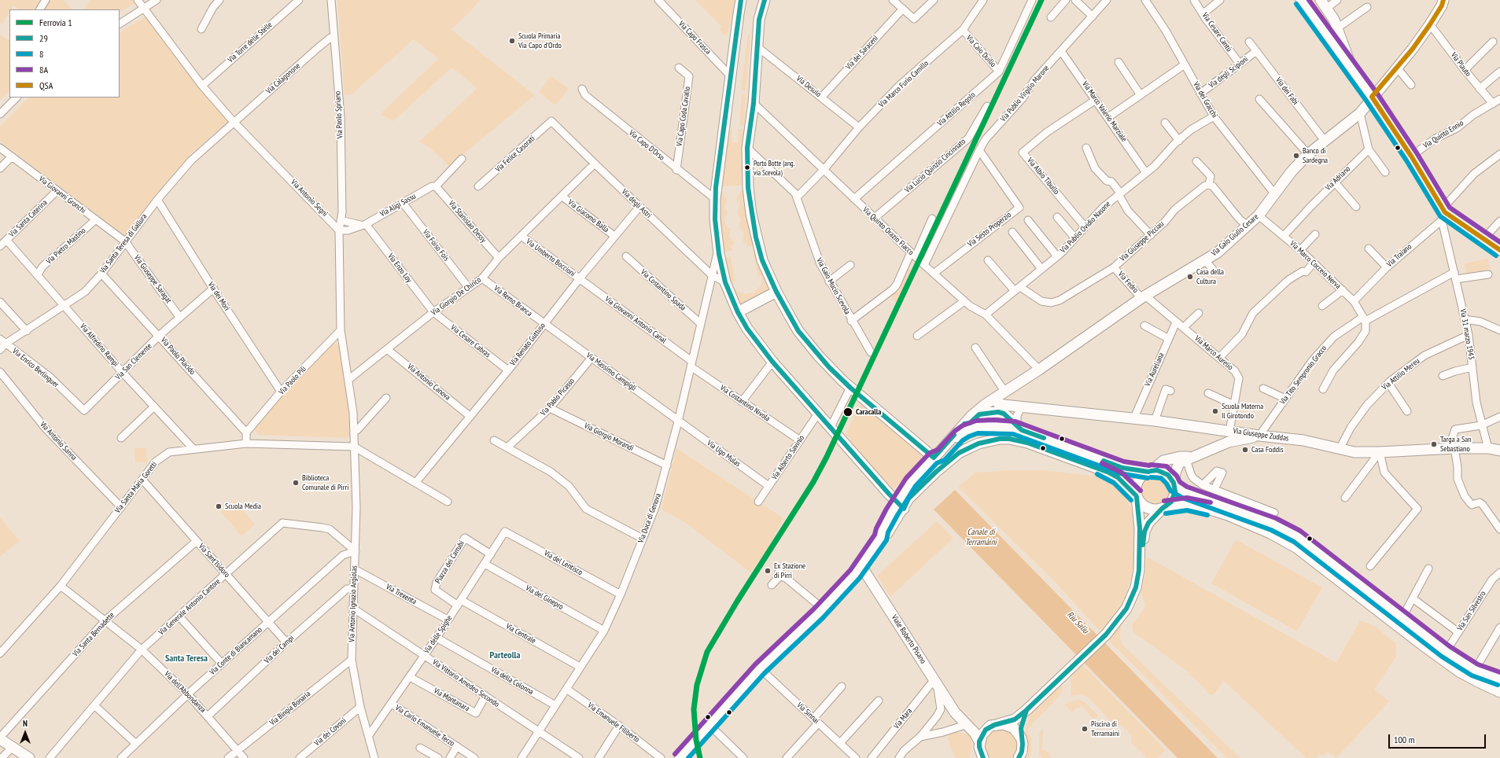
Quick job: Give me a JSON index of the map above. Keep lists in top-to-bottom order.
{
  "streets": {
    "street": [
      "Via Cesare Cantù",
      "Via Capo Frasca",
      "Via Torre delle Stelle",
      "Via Caio Duilio",
      "Via dei Saraceni",
      "Via Plauto",
      "Via degli Scipioni",
      "Via Calagonone",
      "Via Marco Furio Camillo",
      "Via Desulo",
      "Via dei Fabi",
      "Via Publio Virgilio Marone",
      "Via dei Gracchi",
      "Via Attilio Regolo",
      "Via Marco Valerio Marziale",
      "Via Paolo Spriano",
      "Via Capo Coda Cavallo",
      "Via Quinto Ennio",
      "Via Capo D'Orso",
      "Via Felice Casorati",
      "Via Lucio Quinzio Cincinnato",
      "Via Albio Tibullo",
      "Via Adriano",
      "Via Giovanni Gronchi",
      "Via Antonio Segni",
      "Via degli Astri",
      "Via Aligi Sassu",
      "Via Giacomo Balla",
      "Via Santa Caterina",
      "Via Stanislao Dessy",
      "Via Publio Ovidio Nasone",
      "Via Sesto Properzio",
      "Via Quinto Orazio Flacco",
      "Via Gaio Giulio Cesare",
      "Via Giuseppe Picciau",
      "Via Santa Teresa di Gallura",
      "Via Foiso Fois",
      "Via Pietro Mastino",
      "Via Traiano",
      "Via Umberto Boccioni",
      "Via Marco Cocceio Nerva",
      "Via Enzo Loy",
      "Via Giuseppe Saragat",
      "Via Fedro",
      "Via Gaio Mucio Scevola",
      "Via Costantino Spada",
      "Via dei Mori",
      "Via Giorgio De Chirico",
      "Via Remo Branca",
      "Via Giovanni Antonio Canal",
      "Via 31 marzo 1943",
      "Via Cesare Cabras",
      "Via Renato Guttuso",
      "Via Alfredino Rampi",
      "Via Marco Aurelio",
      "Via Paolo Placido",
      "Via San Clemente",
      "Via Enrico Berlinguer",
      "Via Aureliana",
      "Via Massimo Campigli",
      "Via Attilio Mereu",
      "Via Tito Sempronio Gracco",
      "Via Paolo Pili",
      "Via Antonio Canova",
      "Via Pablo Picasso",
      "Via Costantino Nivola",
      "Via Giuseppe Zuddas",
      "Via Giorgio Morandi",
      "Via Antonio Sanna",
      "Via Ugo Mulas",
      "Via Alberto Savinio",
      "Via Santa Maria Goretti",
      "Via Duca di Genova",
      "Via Sant'Isidoro",
      "Piazza dei Carrubi",
      "Via del Lentisco",
      "Via Trexenta",
      "Via del Ginepro",
      "Via Antonio Ignazio Argiolas",
      "Via Generale Antonio Cantore",
      "Via San Silvestro",
      "Via Centrale",
      "Via Santa Bernadette",
      "Via delle Spighe",
      "Viale Roberto Pisano",
      "Via dei Campi",
      "Via Conte di Biancamano",
      "Via della Colonna",
      "Via Vittorio Amedeo Secondo",
      "Via dell'Abbondanza",
      "Via Montanara",
      "Via Bingia Bonaria",
      "Via Sinnai",
      "Via Mara",
      "Via Emanuele Filiberto",
      "Via Carlo Emanuele Terzo",
      "Via dei Covoni"
    ]
  },
  "crossings": [
    ["Via Cesare Cantù", "Via degli Scipioni"],
    ["Via Torre delle Stelle", "Via Antonio Segni"],
    ["Via Caio Duilio", "Via Marco Furio Camillo"],
    ["Via Caio Duilio", "Via Attilio Regolo"],
    ["Via dei Saraceni", "Via Desulo"],
    ["Via Plauto", "Via Quinto Ennio"],
    ["Via Plauto", "Via Gaio Giulio Cesare"],
    ["Via degli Scipioni", "Via dei Fabi"],
    ["Via degli Scipioni", "Via dei Gracchi"],
    ["Via Calagonone", "Via Paolo Spriano"],
    ["Via Calagonone", "Via Antonio Segni"],
    ["Via Calagonone", "Via Santa Teresa di Gallura"],
    ["Via Marco Furio Camillo", "Via Desulo"],
    ["Via Marco Furio Camillo", "Via Quinto Orazio Flacco"],
    ["Via Marco Furio Camillo", "Via Gaio Mucio Scevola"],
    ["Via dei Fabi", "Via Gaio Giulio Cesare"],
    ["Via Publio Virgilio Marone", "Via Marco Valerio Marziale"],
    ["Via Publio Virgilio Marone", "Via Sesto Properzio"],
    ["Via Publio Virgilio Marone", "Via Quinto Orazio Flacco"],
    ["Via dei Gracchi", "Via Publio Ovidio Nasone"],
    ["Via dei Gracchi", "Via Gaio Giulio Cesare"],
    ["Via Attilio Regolo", "Via Quinto Orazio Flacco"],
    ["Via Marco Valerio Marziale", "Via Albio Tibullo"],
    ["Via Marco Valerio Marziale", "Via Publio Ovidio Nasone"],
    ["Via Paolo Spriano", "Via Antonio Segni"],
    ["Via Paolo Spriano", "Via Aligi Sassu"],
    ["Via Capo Coda Cavallo", "Via Capo D'Orso"],
    ["Via Felice Casorati", "Via degli Astri"],
    ["Via Lucio Quinzio Cincinnato", "Via Quinto Orazio Flacco"],
    ["Via Albio Tibullo", "Via Publio Ovidio Nasone"],
    ["Via Adriano", "Via Marco Cocceio Nerva"],
    ["Via Giovanni Gronchi", "Via Santa Caterina"],
    ["Via Giovanni Gronchi", "Via Santa Teresa di Gallura"],
    ["Via Giovanni Gronchi", "Via Pietro Mastino"],
    ["Via Giovanni Gronchi", "Via Giuseppe Saragat"],
    ["Via Antonio Segni", "Via Aligi Sassu"],
    ["Via Antonio Segni", "Via Santa Teresa di Gallura"],
    ["Via degli Astri", "Via Giorgio De Chirico"],
    ["Via degli Astri", "Via Renato Guttuso"],
    ["Via degli Astri", "Via Duca di Genova"],
    ["Via Aligi Sassu", "Via Stanislao Dessy"],
    ["Via Aligi Sassu", "Via Foiso Fois"],
    ["Via Aligi Sassu", "Via Enzo Loy"],
    ["Via Giacomo Balla", "Via Giorgio De Chirico"],
    ["Via Giacomo Balla", "Via Renato Guttuso"],
    ["Via Santa Caterina", "Via Alfredino Rampi"],
    ["Via Stanislao Dessy", "Via Giorgio De Chirico"],
    ["Via Publio Ovidio Nasone", "Via Quinto Orazio Flacco"],
    ["Via Publio Ovidio Nasone", "Via Giuseppe Picciau"],
    ["Via Sesto Properzio", "Via Quinto Orazio Flacco"],
    ["Via Quinto Orazio Flacco", "Via Gaio Giulio Cesare"],
    ["Via Gaio Giulio Cesare", "Via Marco Cocceio Nerva"],
    ["Via Gaio Giulio Cesare", "Via Fedro"],
    ["Via Gaio Giulio Cesare", "Via Marco Aurelio"],
    ["Via Giuseppe Picciau", "Via Fedro"],
    ["Via Santa Teresa di Gallura", "Via Giuseppe Saragat"],
    ["Via Santa Teresa di Gallura", "Via dei Mori"],
    ["Via Santa Teresa di Gallura", "Via Alfredino Rampi"],
    ["Via Santa Teresa di Gallura", "Via Paolo Placido"],
    ["Via Santa Teresa di Gallura", "Via Enrico Berlinguer"],
    ["Via Foiso Fois", "Via Giorgio De Chirico"],
    ["Via Pietro Mastino", "Via Alfredino Rampi"],
    ["Via Traiano", "Via Marco Cocceio Nerva"],
    ["Via Traiano", "Via 31 marzo 1943"],
    ["Via Umberto Boccioni", "Via Giorgio De Chirico"],
    ["Via Umberto Boccioni", "Via Giovanni Antonio Canal"],
    ["Via Umberto Boccioni", "Via Renato Guttuso"],
    ["Via Marco Cocceio Nerva", "Via Tito Sempronio Gracco"],
    ["Via Enzo Loy", "Via Giorgio De Chirico"],
    ["Via Enzo Loy", "Via Cesare Cabras"],
    ["Via Giuseppe Saragat", "Via San Clemente"],
    ["Via Fedro", "Via Marco Aurelio"],
    ["Via Costantino Spada", "Via Duca di Genova"],
    ["Via dei Mori", "Via San Clemente"],
    ["Via dei Mori", "Via Paolo Pili"],
    ["Via Giorgio De Chirico", "Via Remo Branca"],
    ["Via Giorgio De Chirico", "Via Cesare Cabras"],
    ["Via Giorgio De Chirico", "Via Antonio Canova"],
    ["Via Remo Branca", "Via Renato Guttuso"],
    ["Via Remo Branca", "Via Massimo Campigli"],
    ["Via Giovanni Antonio Canal", "Via Renato Guttuso"],
    ["Via Giovanni Antonio Canal", "Via Costantino Nivola"],
    ["Via Giovanni Antonio Canal", "Via Duca di Genova"],
    ["Via 31 marzo 1943", "Via Attilio Mereu"],
    ["Via 31 marzo 1943", "Via Tito Sempronio Gracco"],
    ["Via 31 marzo 1943", "Via Giuseppe Zuddas"],
    ["Via Cesare Cabras", "Via Renato Guttuso"],
    ["Via Renato Guttuso", "Via Massimo Campigli"],
    ["Via Renato Guttuso", "Via Antonio Canova"],
    ["Via Alfredino Rampi", "Via San Clemente"],
    ["Via Alfredino Rampi", "Via Santa Maria Goretti"],
    ["Via Marco Aurelio", "Via Aureliana"],
    ["Via Marco Aurelio", "Via Giuseppe Zuddas"],
    ["Via Paolo Placido", "Via San Clemente"],
    ["Via Paolo Placido", "Via Paolo Pili"],
    ["Via San Clemente", "Via Enrico Berlinguer"],
    ["Via Aureliana", "Via Giuseppe Zuddas"],
    ["Via Massimo Campigli", "Via Pablo Picasso"],
    ["Via Massimo Campigli", "Via Ugo Mulas"],
    ["Via Massimo Campigli", "Via Duca di Genova"],
    ["Via Attilio Mereu", "Via Giuseppe Zuddas"],
    ["Via Tito Sempronio Gracco", "Via Giuseppe Zuddas"],
    ["Via Pablo Picasso", "Via Giorgio Morandi"],
    ["Via Costantino Nivola", "Via Alberto Savinio"],
    ["Via Costantino Nivola", "Via Duca di Genova"],
    ["Via Giorgio Morandi", "Via Duca di Genova"],
    ["Via Antonio Sanna", "Via Santa Maria Goretti"],
    ["Via Ugo Mulas", "Via Alberto Savinio"],
    ["Via Ugo Mulas", "Via Duca di Genova"],
    ["Via Santa Maria Goretti", "Via Sant'Isidoro"],
    ["Via Santa Maria Goretti", "Via Antonio Ignazio Argiolas"],
    ["Via Santa Maria Goretti", "Via dell'Abbondanza"],
    ["Via Duca di Genova", "Via del Lentisco"],
    ["Via Duca di Genova", "Via del Ginepro"],
    ["Via Duca di Genova", "Via Centrale"],
    ["Via Duca di Genova", "Via della Colonna"],
    ["Via Duca di Genova", "Via Vittorio Amedeo Secondo"],
    ["Via Duca di Genova", "Via Emanuele Filiberto"],
    ["Via Sant'Isidoro", "Via Generale Antonio Cantore"],
    ["Via Sant'Isidoro", "Via Santa Bernadette"],
    ["Via Sant'Isidoro", "Via dei Campi"],
    ["Via Sant'Isidoro", "Via Conte di Biancamano"],
    ["Piazza dei Carrubi", "Via Centrale"],
    ["Piazza dei Carrubi", "Via delle Spighe"],
    ["Via del Lentisco", "Via delle Spighe"],
    ["Via Trexenta", "Via Antonio Ignazio Argiolas"],
    ["Via Trexenta", "Via delle Spighe"],
    ["Via del Ginepro", "Via delle Spighe"],
    ["Via Antonio Ignazio Argiolas", "Via Generale Antonio Cantore"],
    ["Via Antonio Ignazio Argiolas", "Via delle Spighe"],
    ["Via Antonio Ignazio Argiolas", "Via dei Campi"],
    ["Via Antonio Ignazio Argiolas", "Via Conte di Biancamano"],
    ["Via Antonio Ignazio Argiolas", "Via Vittorio Amedeo Secondo"],
    ["Via Antonio Ignazio Argiolas", "Via Bingia Bonaria"],
    ["Via Antonio Ignazio Argiolas", "Via dei Covoni"],
    ["Via Generale Antonio Cantore", "Via Conte di Biancamano"],
    ["Via Generale Antonio Cantore", "Via dell'Abbondanza"],
    ["Via Centrale", "Via delle Spighe"],
    ["Via Santa Bernadette", "Via dell'Abbondanza"],
    ["Via delle Spighe", "Via della Colonna"],
    ["Via delle Spighe", "Via Vittorio Amedeo Secondo"],
    ["Via delle Spighe", "Via Montanara"],
    ["Via delle Spighe", "Via Carlo Emanuele Terzo"],
    ["Viale Roberto Pisano", "Via Mara"],
    ["Via dei Campi", "Via dell'Abbondanza"],
    ["Via Conte di Biancamano", "Via dell'Abbondanza"],
    ["Via Vittorio Amedeo Secondo", "Via Montanara"],
    ["Via dell'Abbondanza", "Via Bingia Bonaria"]
  ],
  "districts": ["Parteolla", "Santa Teresa"],
  "water": ["Canale di Terramàini", "Riu Saliu"],
  "places": [
    "Scuola Primaria Via Capo d'Ordo",
    "Banco di Sardegna",
    "Porto Botte (ang. via Scevola)",
    "Casa della Cultura",
    "Scuola Materna Il Girotondo",
    "Caracalla",
    "Targa a San Sebastiano",
    "Casa Foddis",
    "Biblioteca Comunale di Pirri",
    "Scuola Media",
    "Ex Stazione di Pirri",
    "Piscina di Terramaini"
  ],
  "lines": [
    "rail line 1",
    "transit line 29",
    "transit line 8A",
    "transit line QSA",
    "transit line 8"
  ],
  "legend": [
    "Ferrovia 1",
    "29",
    "8",
    "8A",
    "QSA"
  ],
  "scale_bar": "100 m",
  "north": "top"
}
